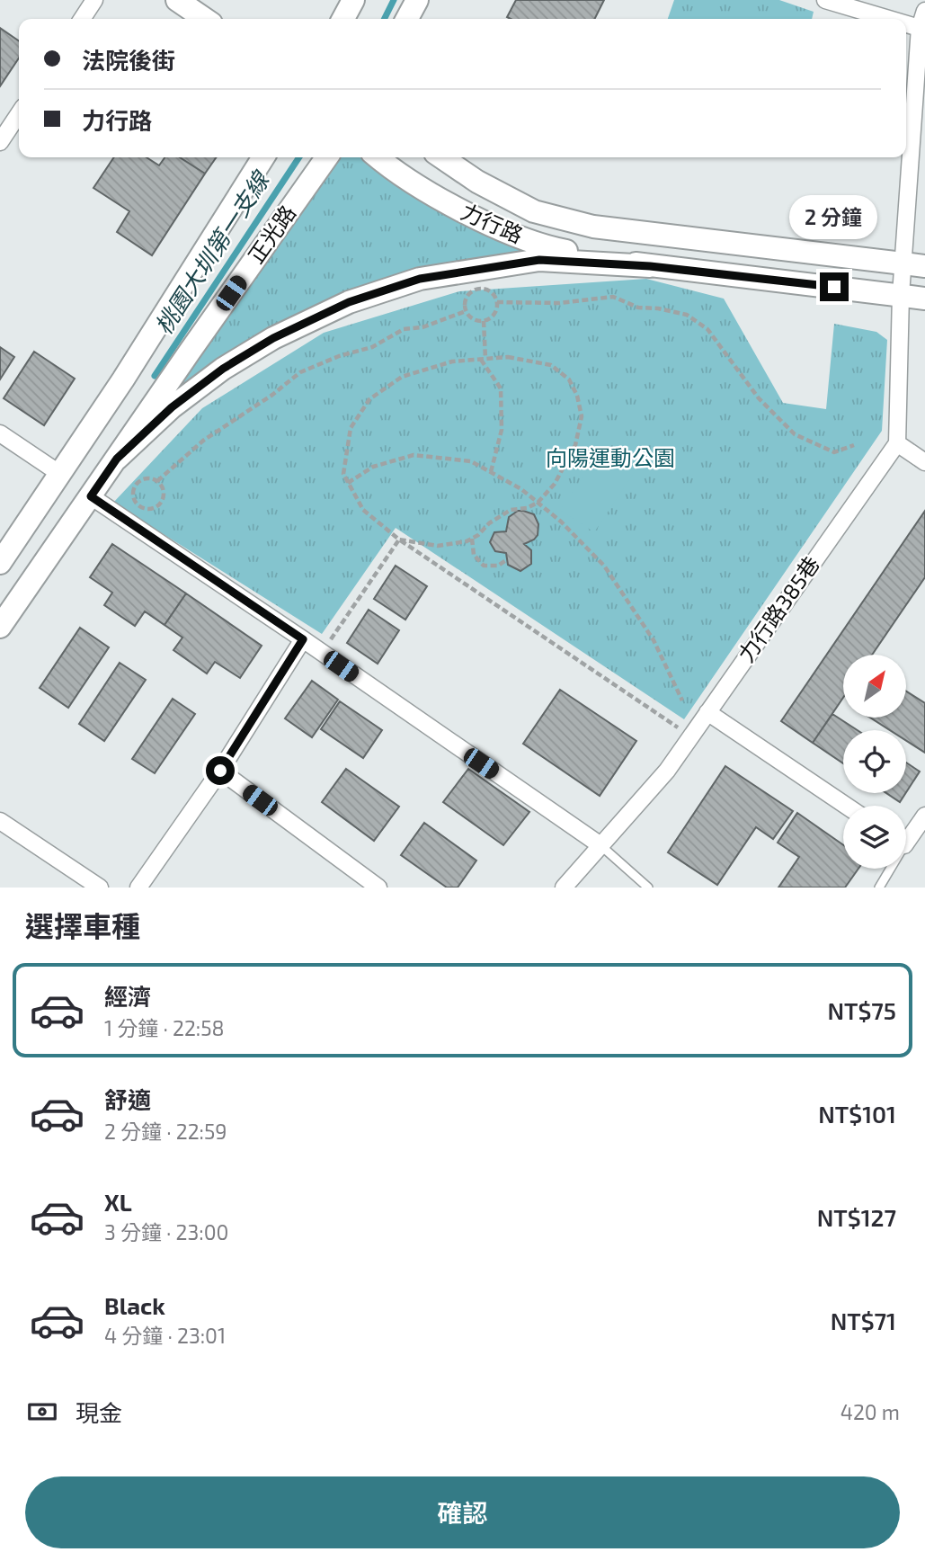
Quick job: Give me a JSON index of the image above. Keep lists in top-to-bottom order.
{
  "streets": {
    "street": ["力行路", "正光路", "力行路385巷"]
  },
  "water": ["桃園大圳第一支線"],
  "parks": ["向陽運動公園"],
  "north": "top right",
  "page": {
    "banner": ["法院後街", "力行路"],
    "bubble": "2 分鐘",
    "heading": "選擇車種",
    "list": [
      {
        "name": "經濟",
        "note": "1 分鐘 · 22:58",
        "value": "NT$75"
      },
      {
        "name": "舒適",
        "note": "2 分鐘 · 22:59",
        "value": "NT$101"
      },
      {
        "name": "XL",
        "note": "3 分鐘 · 23:00",
        "value": "NT$127"
      },
      {
        "name": "Black",
        "note": "4 分鐘 · 23:01",
        "value": "NT$71"
      }
    ],
    "pay": ["現金", "420 m"],
    "buttons": "確認"
  }
}
